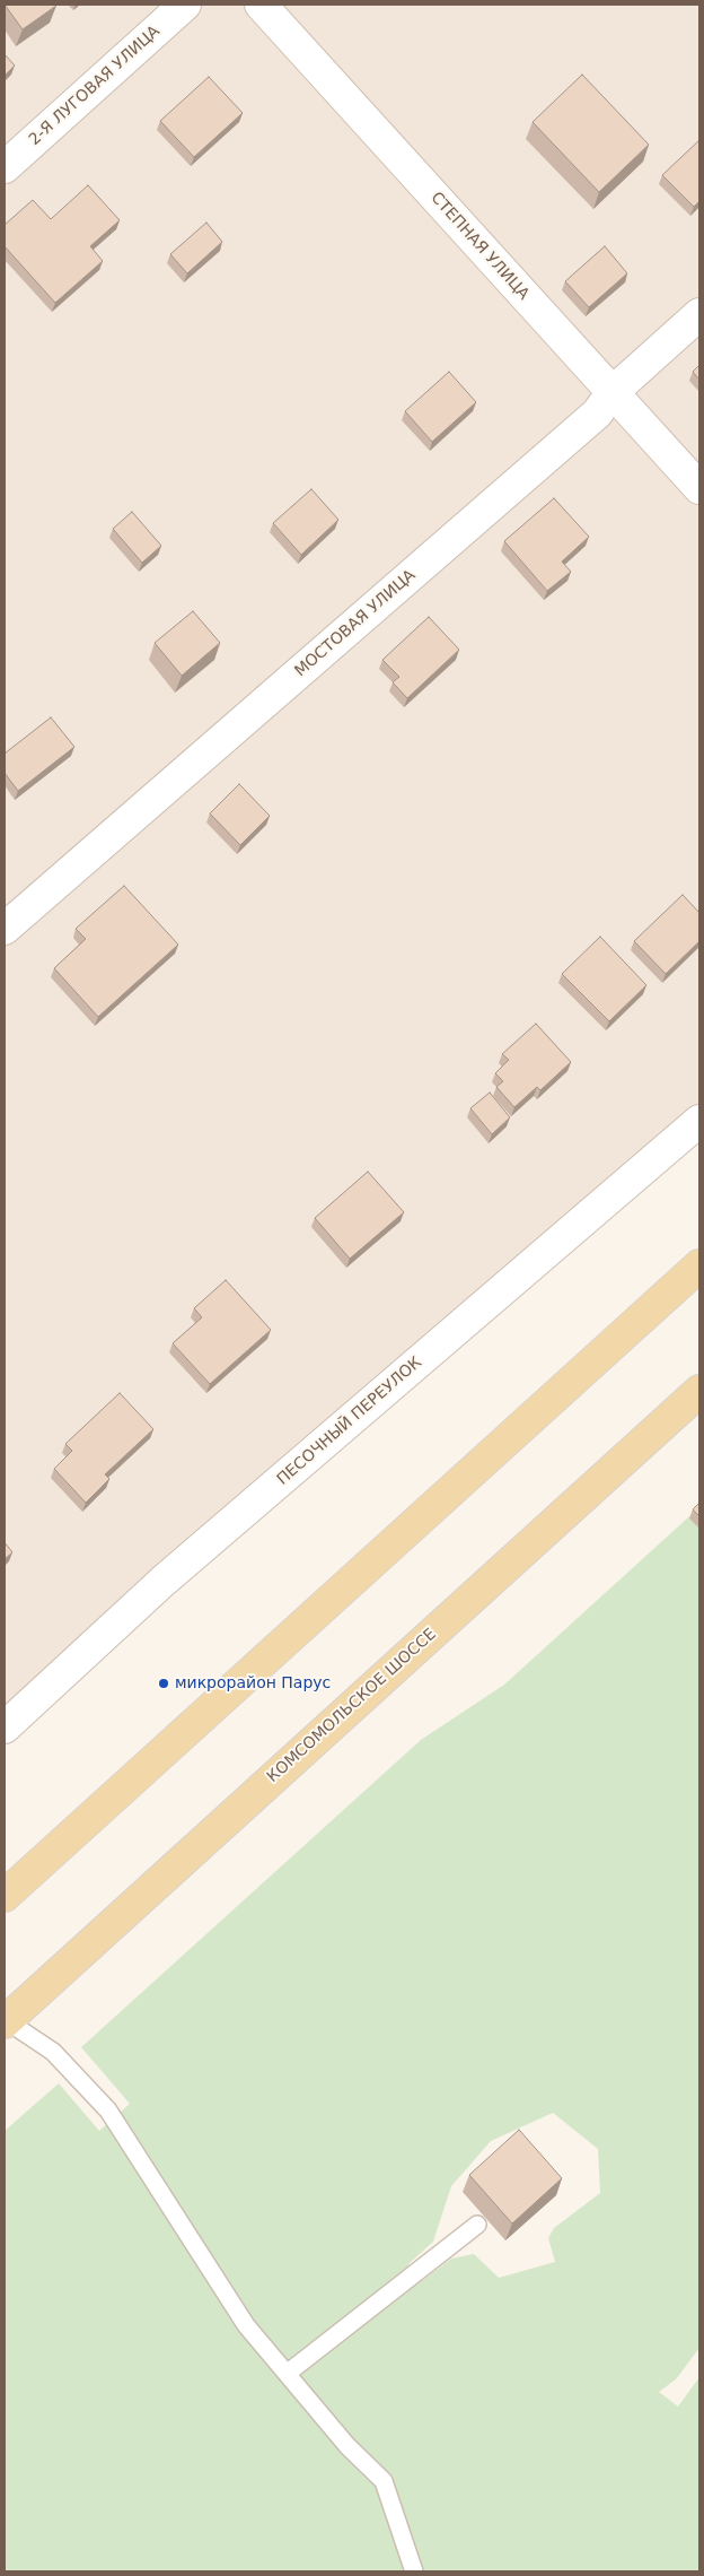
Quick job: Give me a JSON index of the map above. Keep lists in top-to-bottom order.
{
  "streets": {
    "main road": ["КОМСОМОЛЬСКОЕ ШОССЕ"],
    "street": [
      "2-Я ЛУГОВАЯ УЛИЦА",
      "СТЕПНАЯ УЛИЦА",
      "МОСТОВАЯ УЛИЦА",
      "ПЕСОЧНЫЙ ПЕРЕУЛОК"
    ]
  },
  "crossings": [
    ["СТЕПНАЯ УЛИЦА", "МОСТОВАЯ УЛИЦА"]
  ],
  "places": ["микрорайон Парус"]
}
